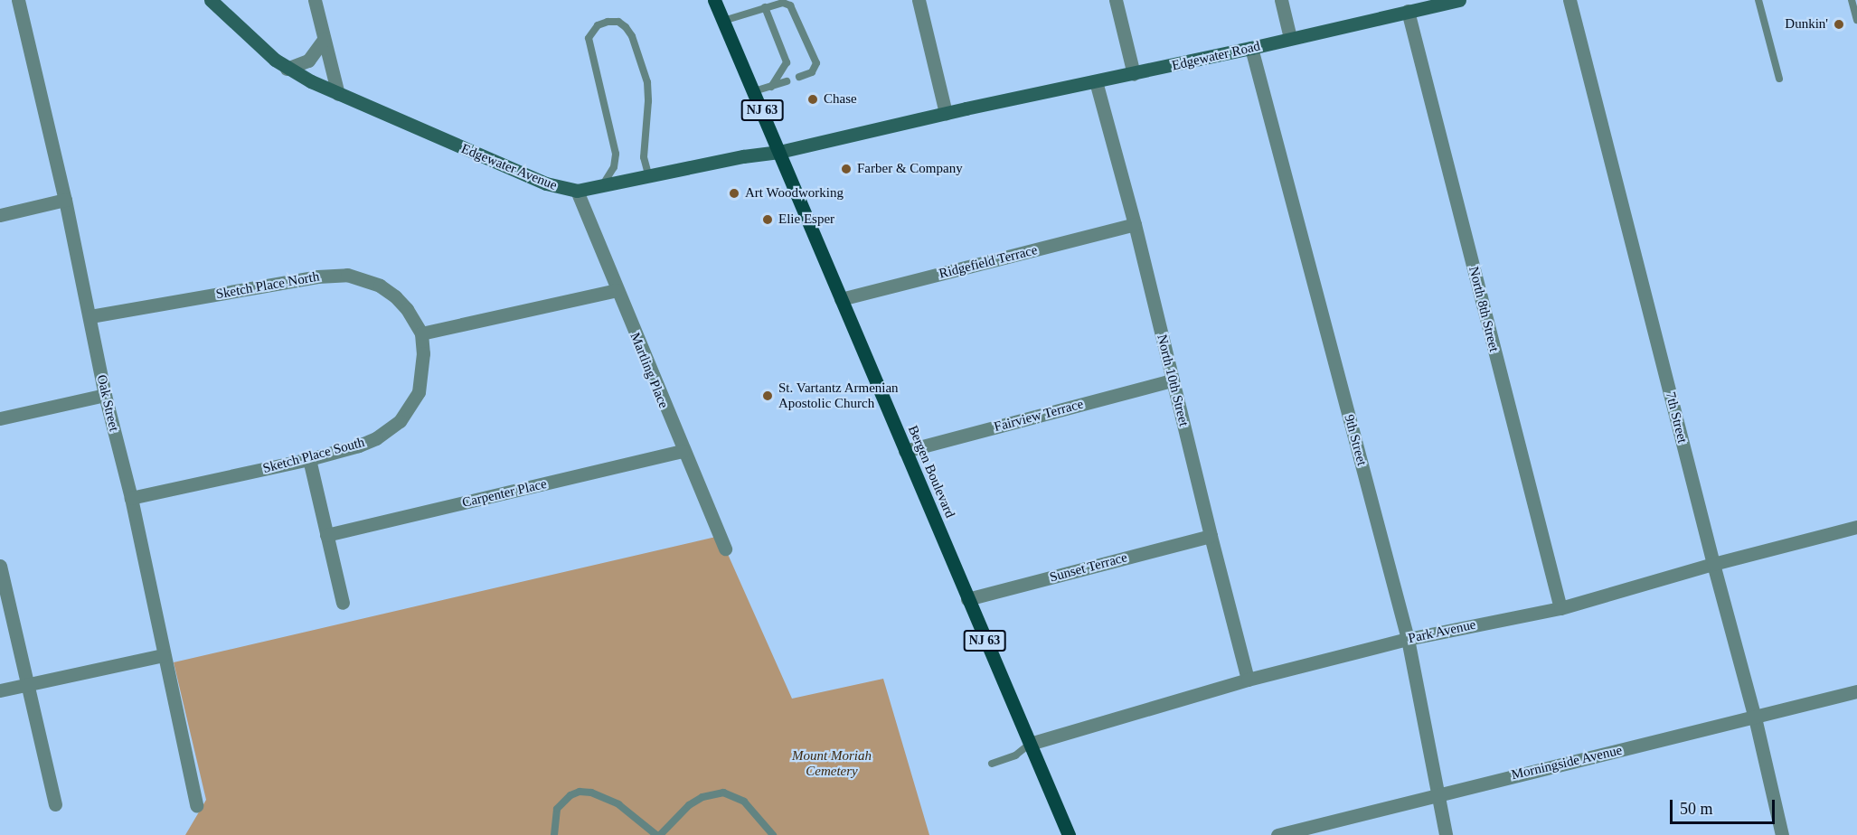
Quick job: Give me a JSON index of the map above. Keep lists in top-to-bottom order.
{
  "streets": {
    "main road": ["NJ 63", "Bergen Boulevard"],
    "street": [
      "Edgewater Road",
      "Edgewater Avenue",
      "Ridgefield Terrace",
      "Sketch Place North",
      "North 8th Street",
      "Martling Place",
      "North 10th Street",
      "Oak Street",
      "Fairview Terrace",
      "7th Street",
      "9th Street",
      "Sketch Place South",
      "Carpenter Place",
      "Sunset Terrace",
      "Park Avenue",
      "Morningside Avenue"
    ]
  },
  "crossings": [
    ["Edgewater Road", "Edgewater Avenue"],
    ["Edgewater Road", "North 8th Street"],
    ["Edgewater Road", "North 10th Street"],
    ["Edgewater Road", "9th Street"],
    ["Edgewater Avenue", "Martling Place"],
    ["Edgewater Avenue", "Bergen Boulevard"],
    ["Ridgefield Terrace", "North 10th Street"],
    ["Ridgefield Terrace", "Bergen Boulevard"],
    ["Sketch Place North", "Oak Street"],
    ["Sketch Place North", "Sketch Place South"],
    ["North 8th Street", "Park Avenue"],
    ["Martling Place", "Carpenter Place"],
    ["North 10th Street", "Fairview Terrace"],
    ["North 10th Street", "Sunset Terrace"],
    ["North 10th Street", "Park Avenue"],
    ["Oak Street", "Sketch Place South"],
    ["Fairview Terrace", "Bergen Boulevard"],
    ["7th Street", "Park Avenue"],
    ["7th Street", "Morningside Avenue"],
    ["9th Street", "Park Avenue"],
    ["9th Street", "Morningside Avenue"],
    ["Bergen Boulevard", "Sunset Terrace"],
    ["Bergen Boulevard", "Park Avenue"]
  ],
  "parks": ["Mount Moriah Cemetery"],
  "places": [
    "Dunkin'",
    "Chase",
    "Farber & Company",
    "Art Woodworking",
    "Elie Esper",
    "St. Vartantz Armenian Apostolic Church"
  ],
  "scale_bar": "50 m"
}
